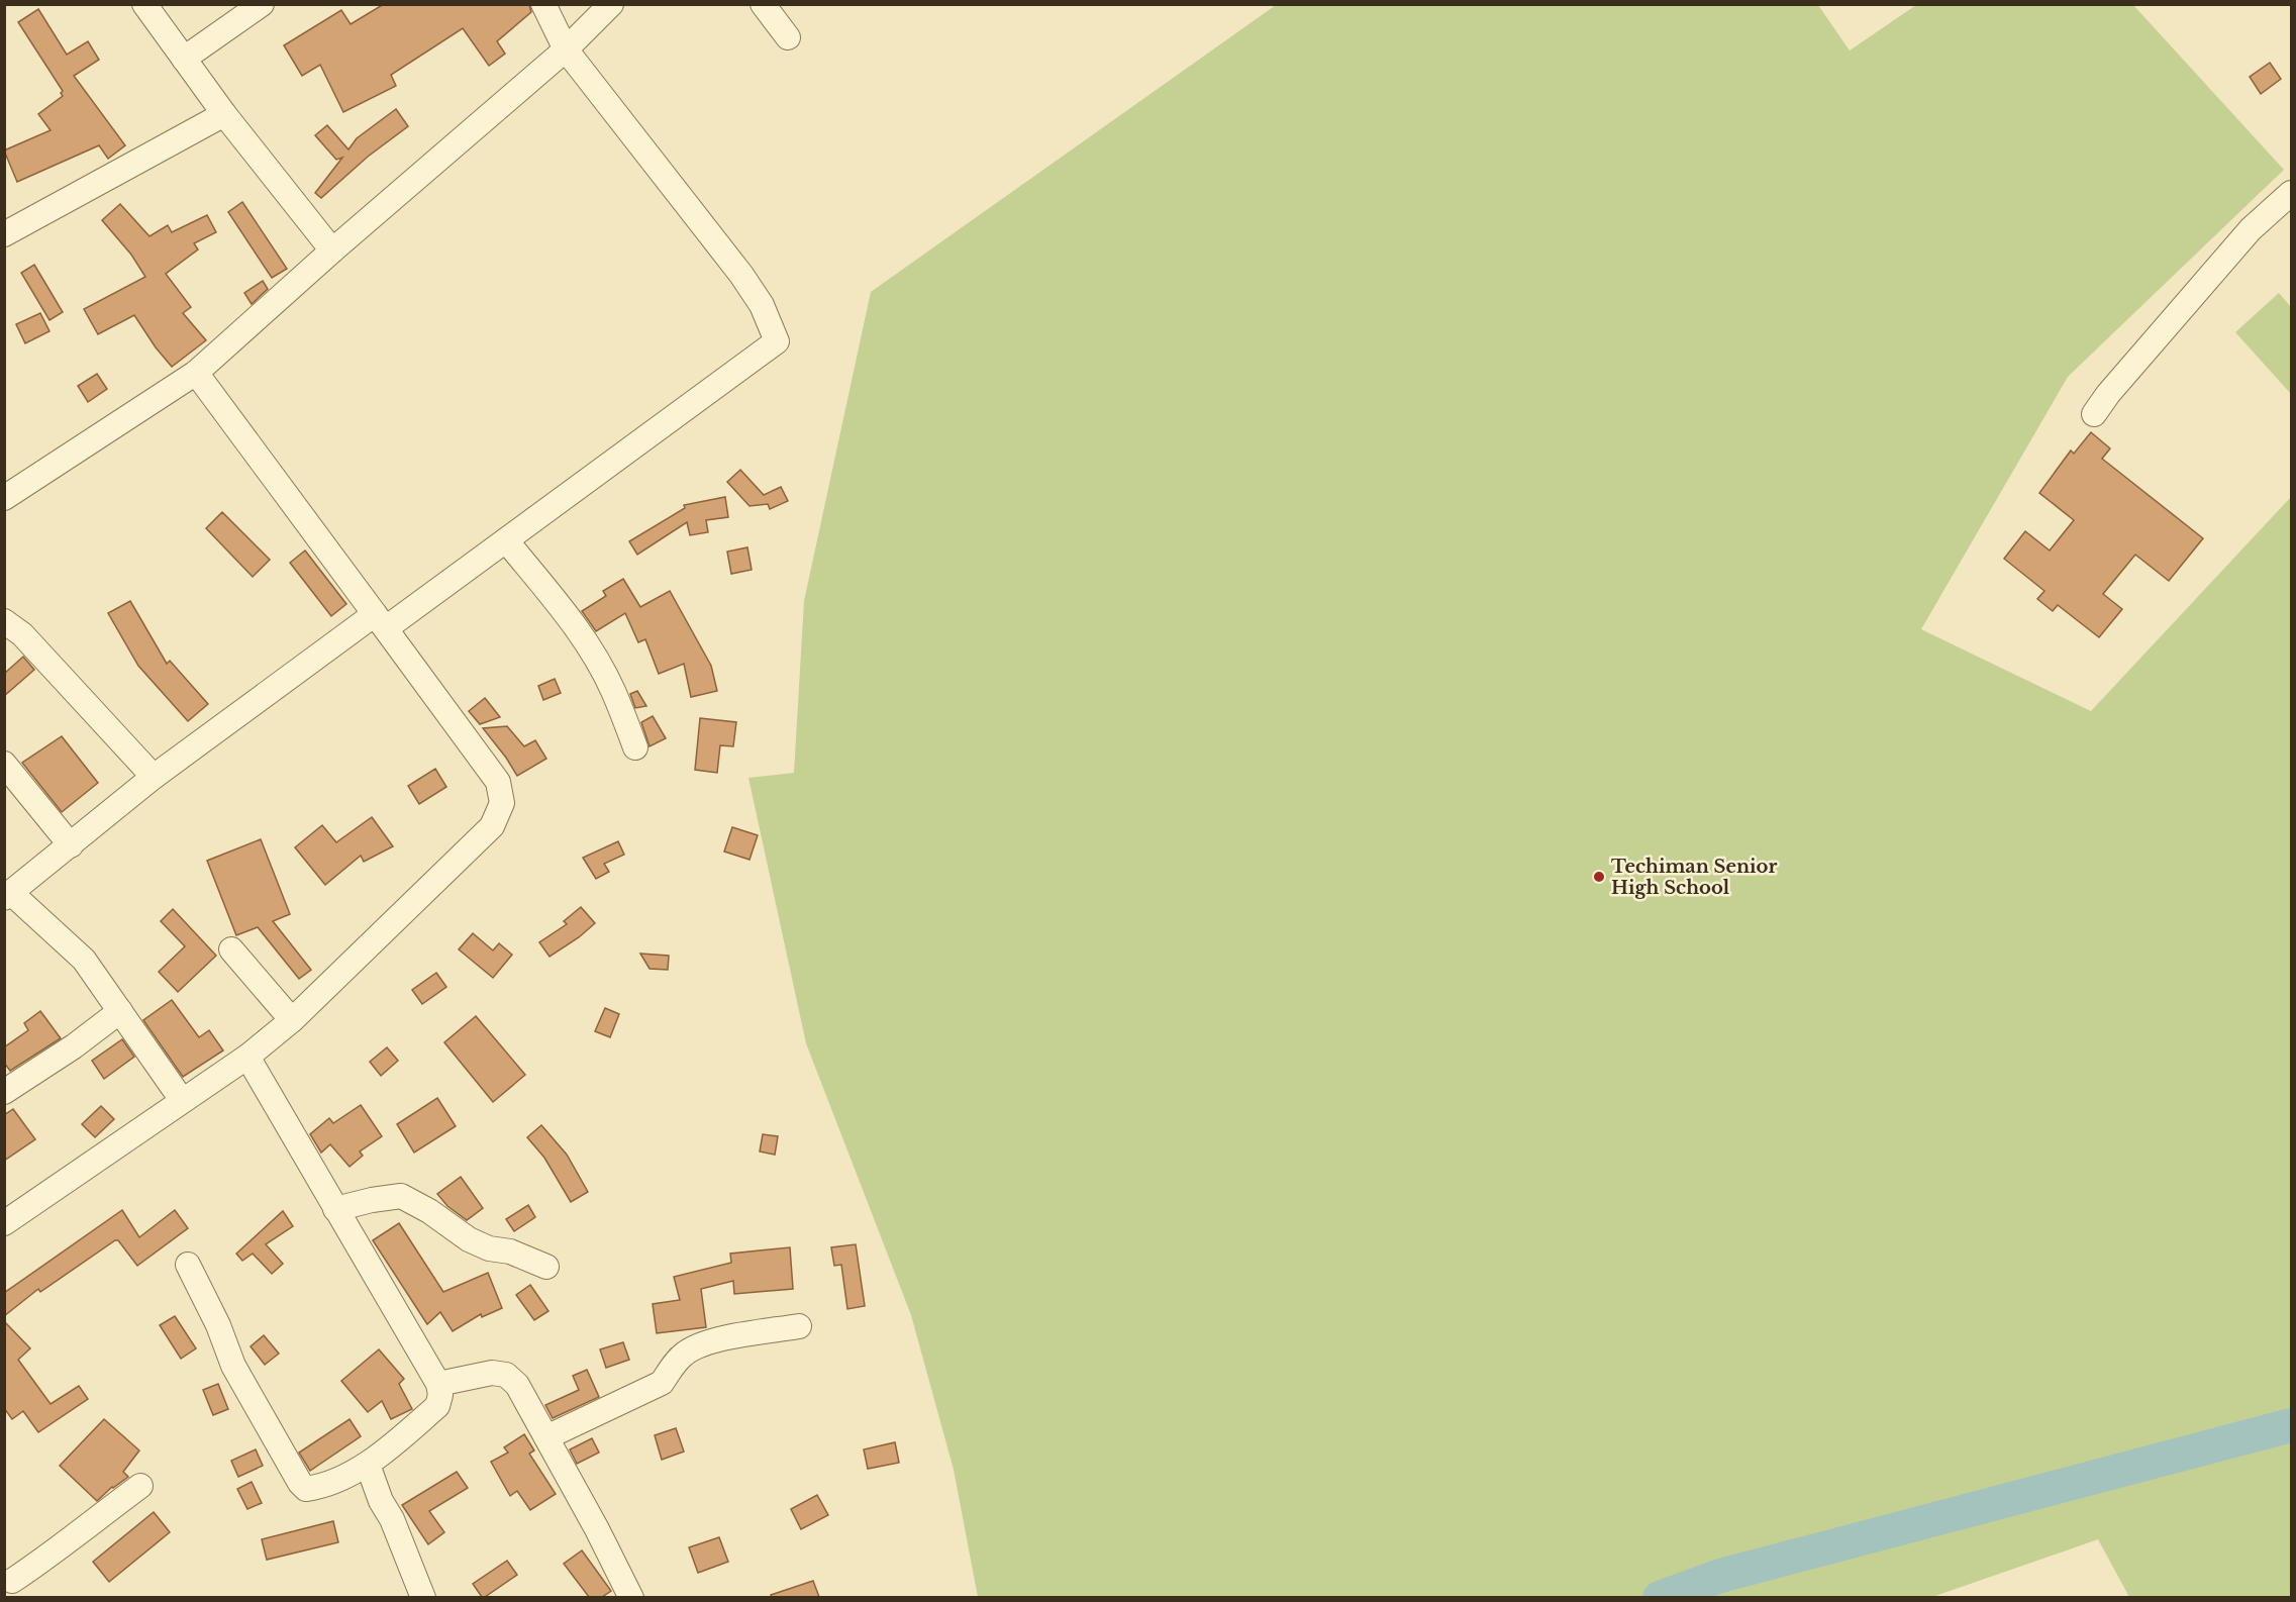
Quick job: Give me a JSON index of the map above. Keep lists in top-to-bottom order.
{
  "places": ["Techiman Senior High School"]
}
